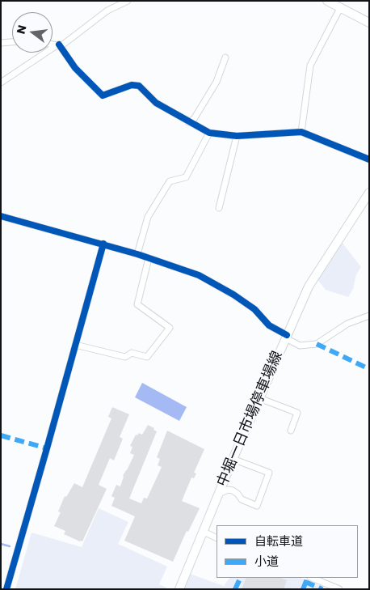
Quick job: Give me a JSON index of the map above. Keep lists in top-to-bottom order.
{
  "streets": {
    "main road": ["中堀一日市場停車場線"]
  },
  "legend": ["自転車道", "小道"],
  "north": "left"
}
